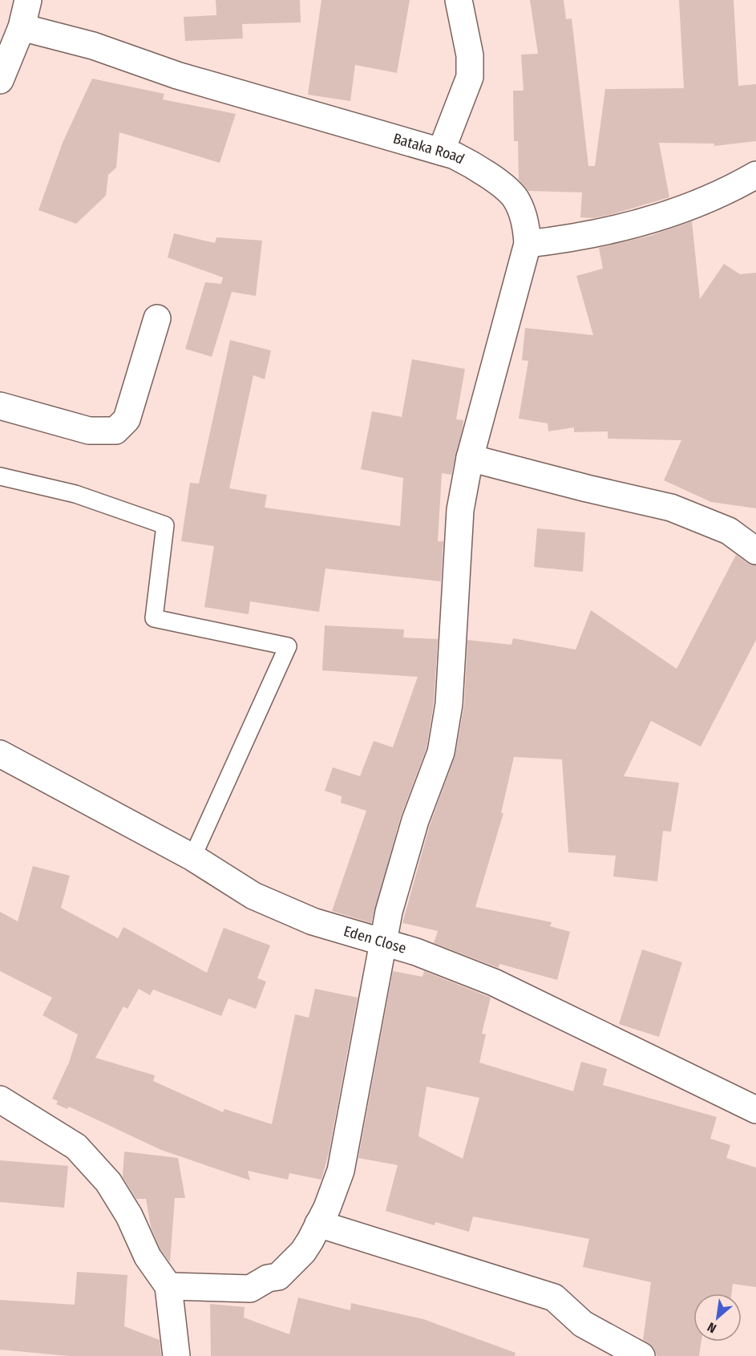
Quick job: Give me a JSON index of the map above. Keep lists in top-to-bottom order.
{
  "streets": {
    "street": ["Bataka Road", "Eden Close"]
  },
  "crossings": [
    ["Bataka Road", "Eden Close"]
  ],
  "north": "bottom left"
}
